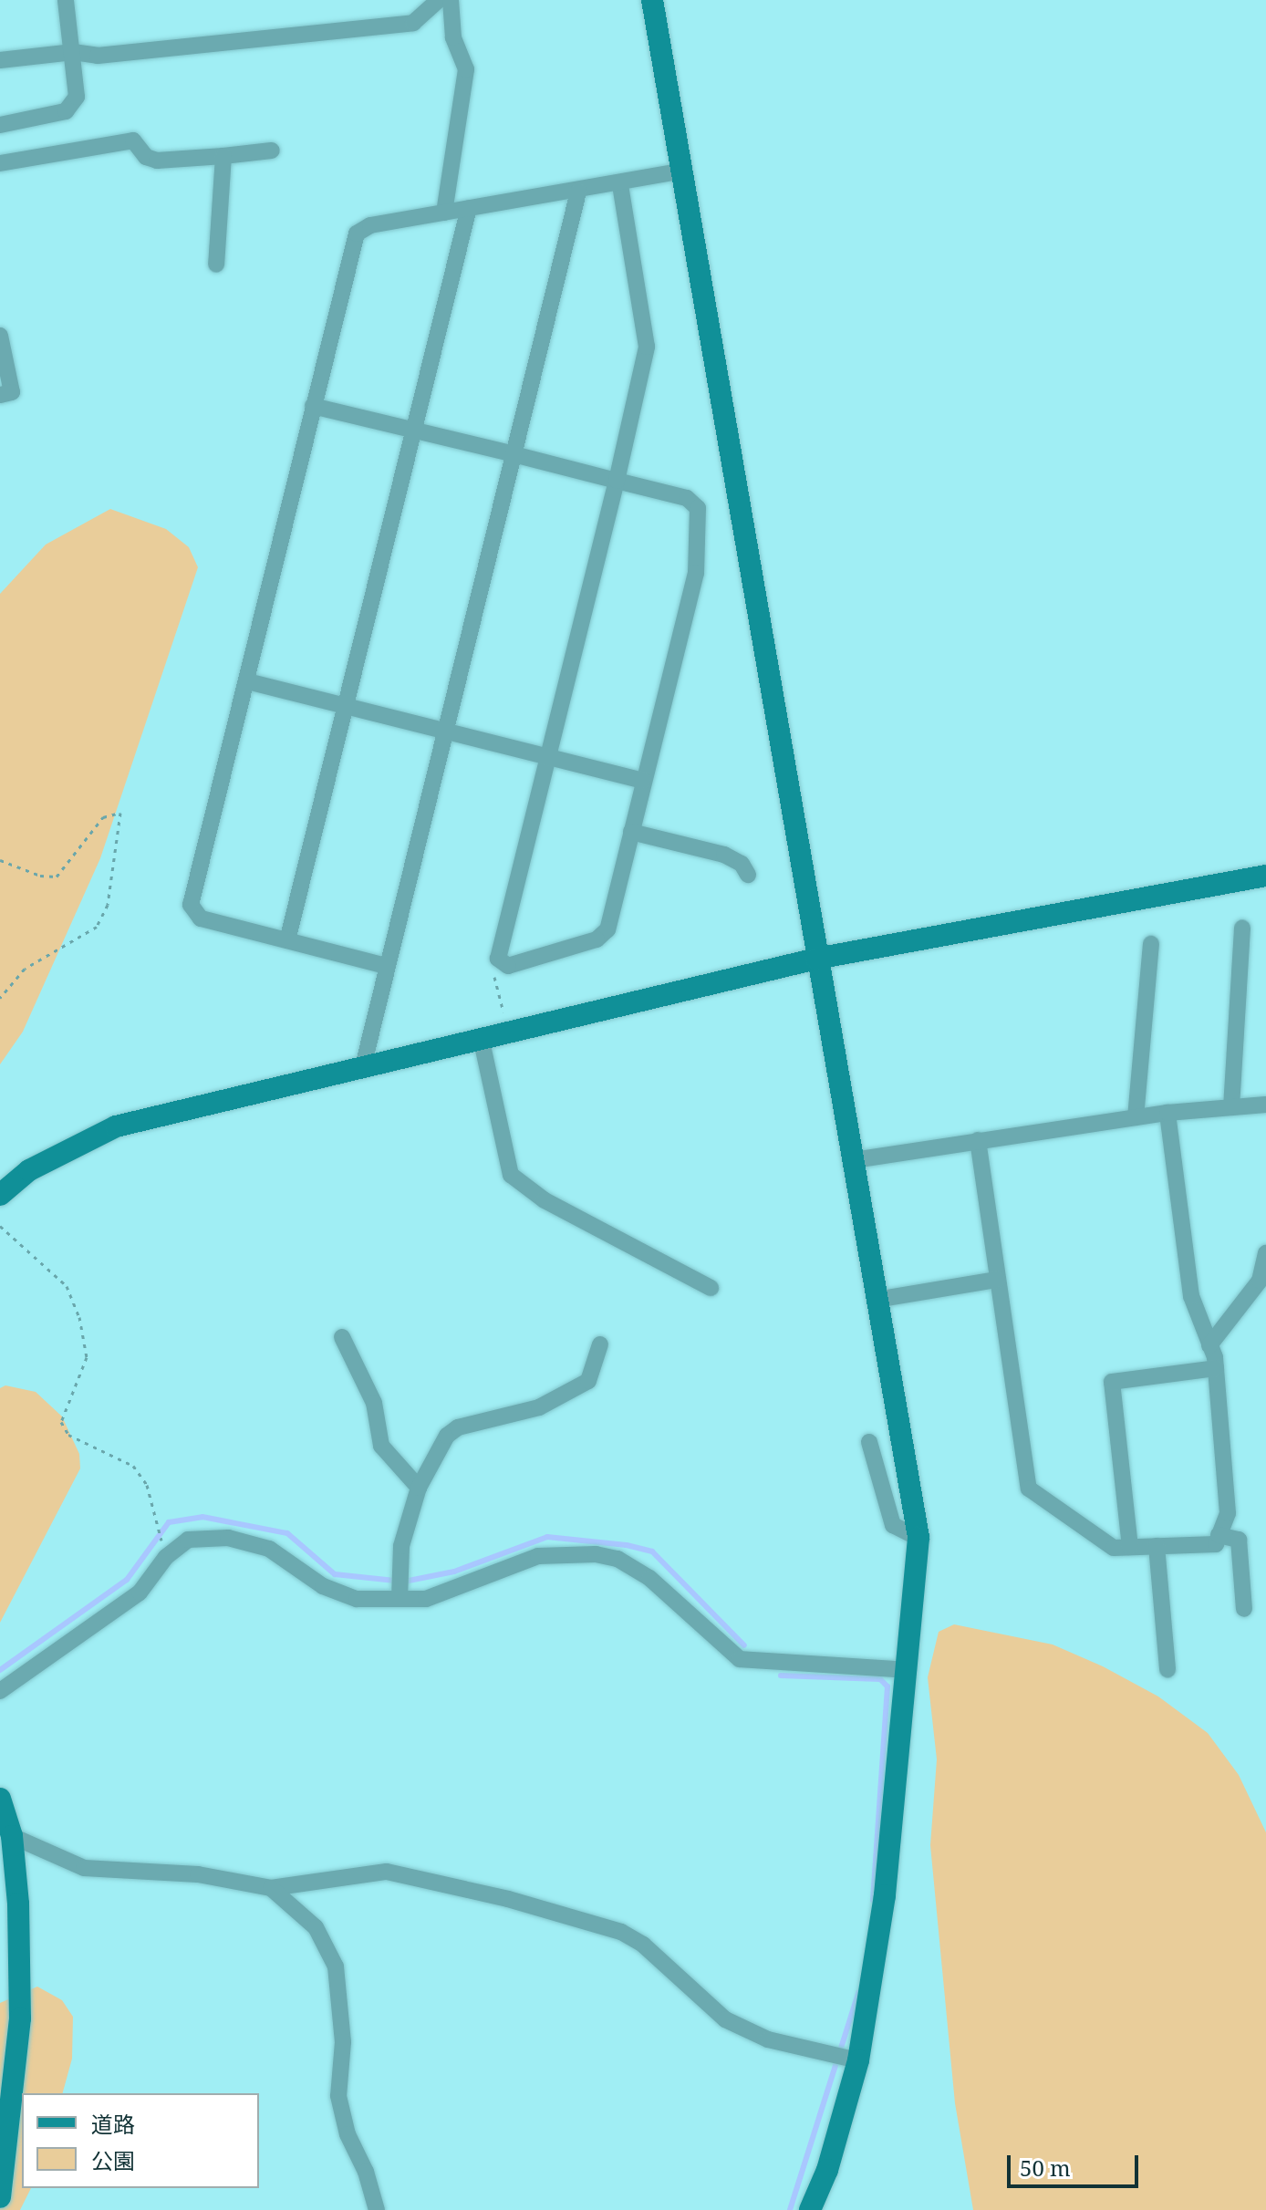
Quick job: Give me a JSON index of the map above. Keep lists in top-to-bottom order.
{
  "legend": ["道路", "公園"],
  "scale_bar": "50 m"
}
